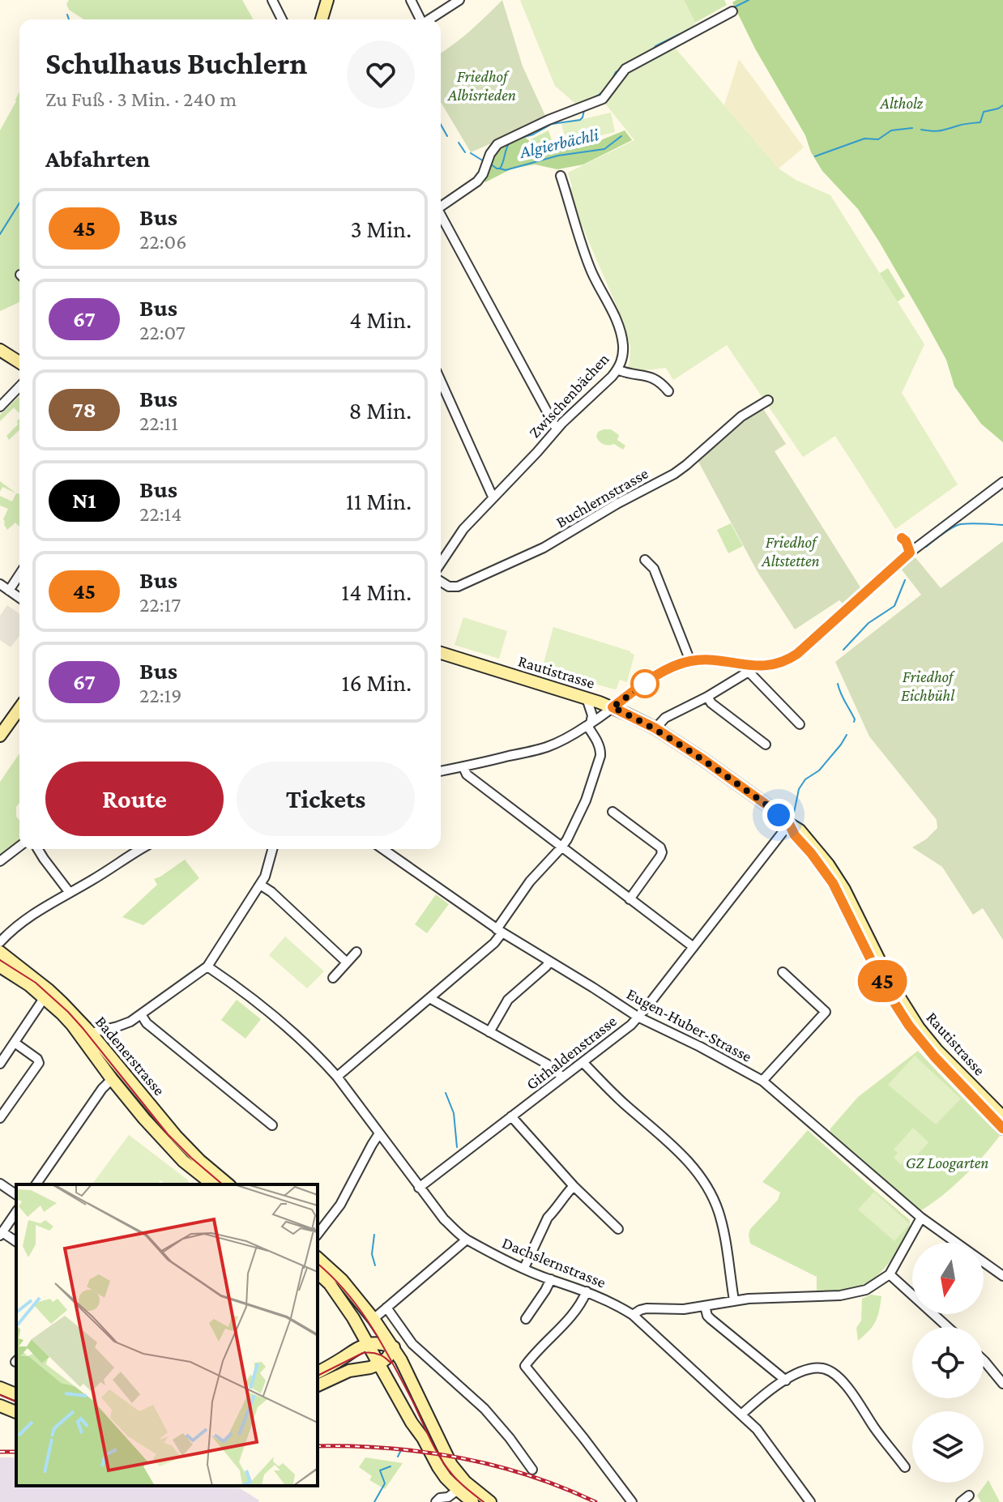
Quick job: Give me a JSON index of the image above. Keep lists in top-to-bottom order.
{
  "streets": {
    "street": [
      "Zwischenbächen",
      "Buchlernstrasse",
      "Rautistrasse",
      "Eugen-Huber-Strasse",
      "Girhaldenstrasse",
      "Badenerstrasse",
      "Dachslernstrasse"
    ]
  },
  "crossings": [
    ["Rautistrasse", "Girhaldenstrasse"],
    ["Eugen-Huber-Strasse", "Girhaldenstrasse"],
    ["Girhaldenstrasse", "Dachslernstrasse"]
  ],
  "water": ["Algierbächli"],
  "parks": [
    "Friedhof Albisrieden",
    "Altholz",
    "Friedhof Altstetten",
    "Friedhof Eichbühl",
    "GZ Loogarten"
  ],
  "lines": ["bus line 45"],
  "north": "bottom",
  "page": {
    "on_map": "45",
    "heading": [
      ["Schulhaus Buchlern", "Zu Fuß · 3 Min. · 240 m"],
      "Abfahrten"
    ],
    "list": [
      {
        "mark": "45",
        "name": "Bus",
        "note": "22:06",
        "value": "3 Min."
      },
      {
        "mark": "67",
        "name": "Bus",
        "note": "22:07",
        "value": "4 Min."
      },
      {
        "mark": "78",
        "name": "Bus",
        "note": "22:11",
        "value": "8 Min."
      },
      {
        "mark": "N1",
        "name": "Bus",
        "note": "22:14",
        "value": "11 Min."
      },
      {
        "mark": "45",
        "name": "Bus",
        "note": "22:17",
        "value": "14 Min."
      },
      {
        "mark": "67",
        "name": "Bus",
        "note": "22:19",
        "value": "16 Min."
      }
    ],
    "buttons": ["Route", "Tickets"]
  }
}
